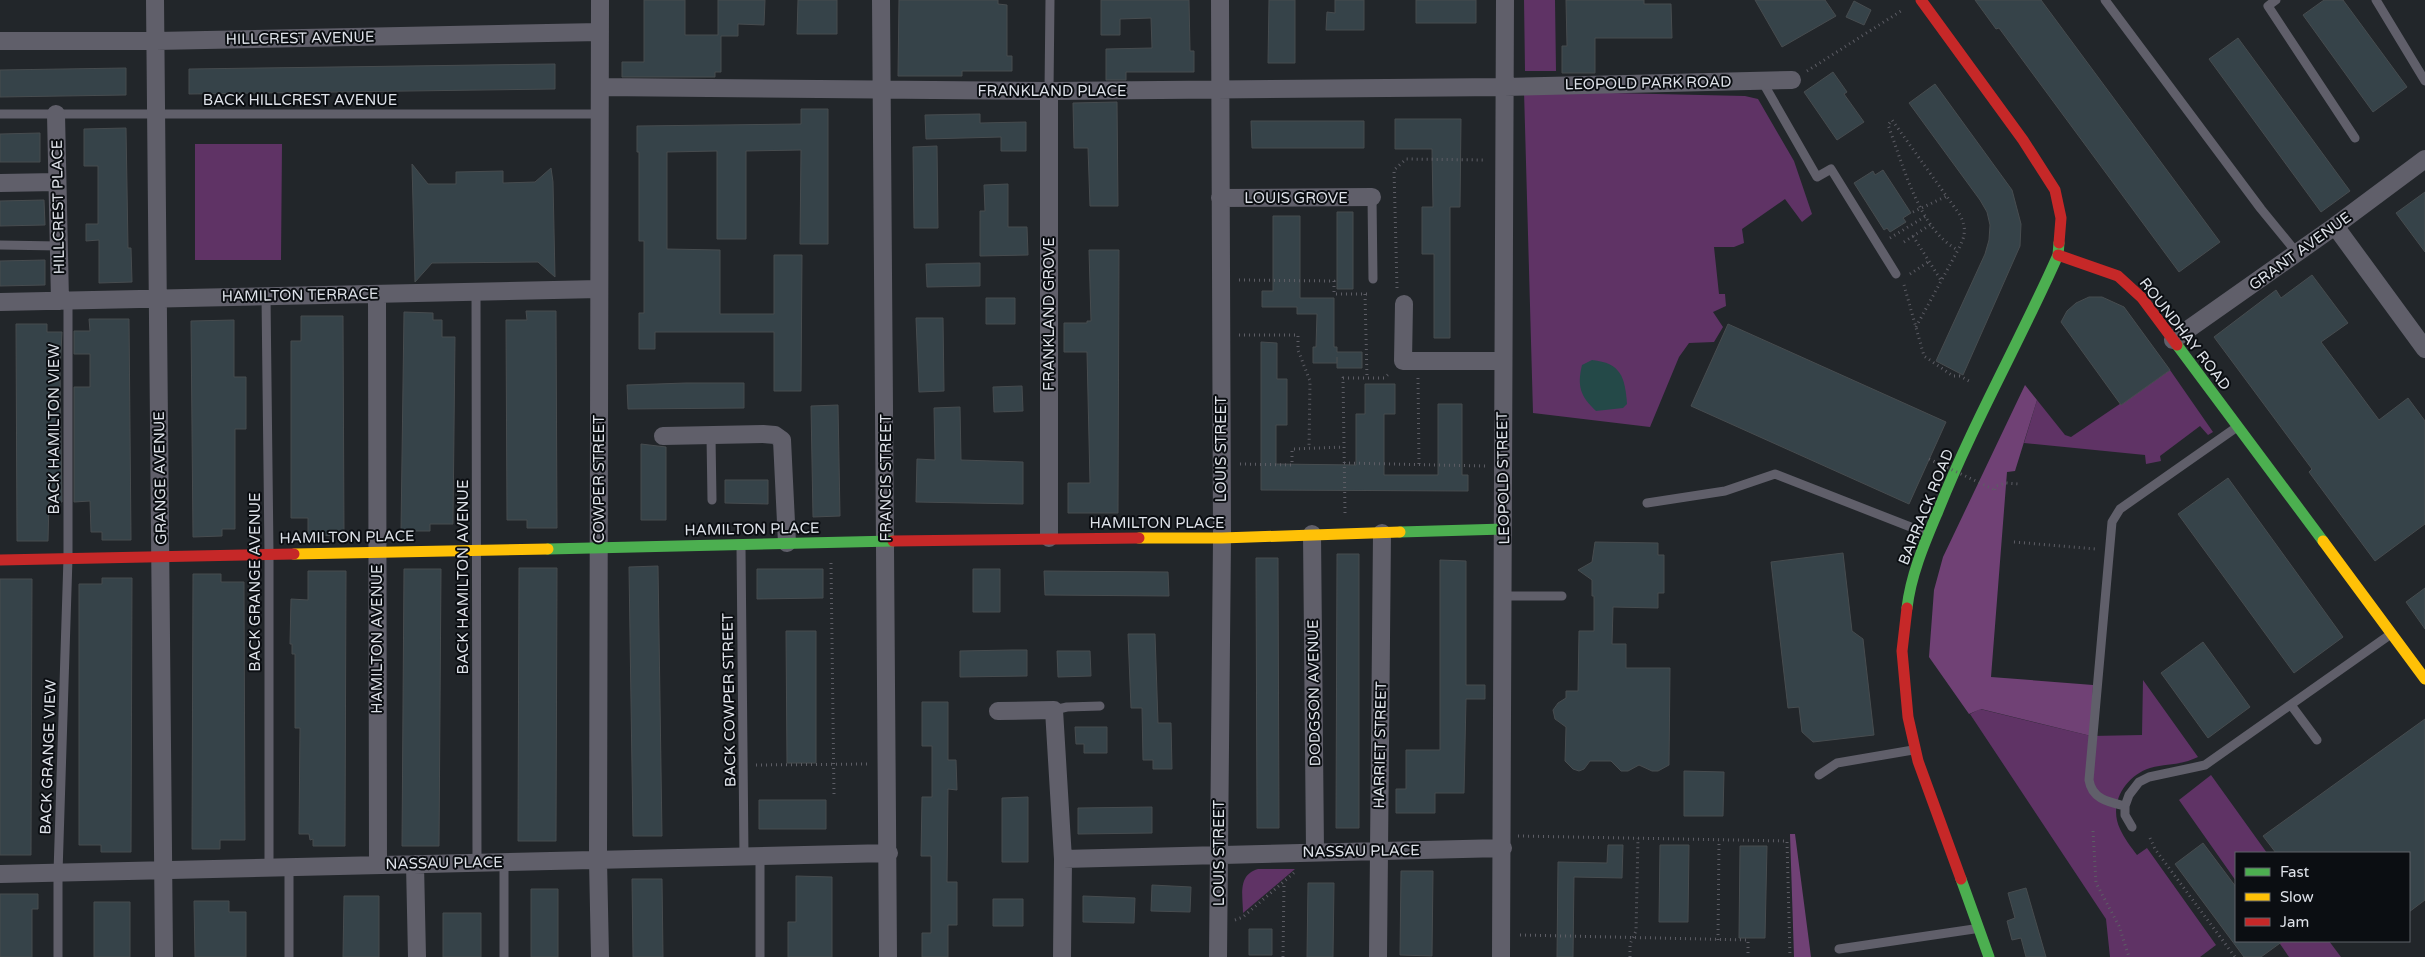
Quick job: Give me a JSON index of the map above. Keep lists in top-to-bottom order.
{
  "streets": {
    "street": [
      "HILLCREST AVENUE",
      "LEOPOLD PARK ROAD",
      "FRANKLAND PLACE",
      "LOUIS GROVE",
      "HILLCREST PLACE",
      "GRANT AVENUE",
      "HAMILTON TERRACE",
      "FRANKLAND GROVE",
      "ROUNDHAY ROAD",
      "LOUIS STREET",
      "GRANGE AVENUE",
      "FRANCIS STREET",
      "LEOPOLD STREET",
      "COWPER STREET",
      "BARRACK ROAD",
      "HAMILTON PLACE",
      "HAMILTON AVENUE",
      "DODGSON AVENUE",
      "HARRIET STREET",
      "NASSAU PLACE"
    ],
    "lane": [
      "BACK HILLCREST AVENUE",
      "BACK HAMILTON VIEW",
      "BACK HAMILTON AVENUE",
      "BACK GRANGE AVENUE",
      "BACK COWPER STREET",
      "BACK GRANGE VIEW"
    ]
  },
  "crossings": [
    ["HILLCREST AVENUE", "GRANGE AVENUE"],
    ["HILLCREST AVENUE", "COWPER STREET"],
    ["LEOPOLD PARK ROAD", "FRANKLAND PLACE"],
    ["LEOPOLD PARK ROAD", "LEOPOLD STREET"],
    ["FRANKLAND PLACE", "FRANKLAND GROVE"],
    ["FRANKLAND PLACE", "LOUIS STREET"],
    ["FRANKLAND PLACE", "FRANCIS STREET"],
    ["FRANKLAND PLACE", "LEOPOLD STREET"],
    ["FRANKLAND PLACE", "COWPER STREET"],
    ["BACK HILLCREST AVENUE", "HILLCREST PLACE"],
    ["BACK HILLCREST AVENUE", "GRANGE AVENUE"],
    ["BACK HILLCREST AVENUE", "COWPER STREET"],
    ["LOUIS GROVE", "LOUIS STREET"],
    ["HILLCREST PLACE", "HAMILTON TERRACE"],
    ["HILLCREST PLACE", "BACK HAMILTON VIEW"],
    ["GRANT AVENUE", "ROUNDHAY ROAD"],
    ["HAMILTON TERRACE", "BACK HAMILTON VIEW"],
    ["HAMILTON TERRACE", "GRANGE AVENUE"],
    ["HAMILTON TERRACE", "COWPER STREET"],
    ["HAMILTON TERRACE", "BACK HAMILTON AVENUE"],
    ["HAMILTON TERRACE", "BACK GRANGE AVENUE"],
    ["HAMILTON TERRACE", "HAMILTON AVENUE"],
    ["FRANKLAND GROVE", "HAMILTON PLACE"],
    ["ROUNDHAY ROAD", "BARRACK ROAD"],
    ["BACK HAMILTON VIEW", "HAMILTON PLACE"],
    ["BACK HAMILTON VIEW", "BACK GRANGE VIEW"],
    ["LOUIS STREET", "HAMILTON PLACE"],
    ["LOUIS STREET", "NASSAU PLACE"],
    ["GRANGE AVENUE", "HAMILTON PLACE"],
    ["GRANGE AVENUE", "NASSAU PLACE"],
    ["FRANCIS STREET", "HAMILTON PLACE"],
    ["FRANCIS STREET", "NASSAU PLACE"],
    ["LEOPOLD STREET", "HAMILTON PLACE"],
    ["LEOPOLD STREET", "NASSAU PLACE"],
    ["COWPER STREET", "HAMILTON PLACE"],
    ["COWPER STREET", "NASSAU PLACE"],
    ["HAMILTON PLACE", "BACK HAMILTON AVENUE"],
    ["HAMILTON PLACE", "BACK GRANGE AVENUE"],
    ["HAMILTON PLACE", "HAMILTON AVENUE"],
    ["HAMILTON PLACE", "DODGSON AVENUE"],
    ["HAMILTON PLACE", "BACK COWPER STREET"],
    ["HAMILTON PLACE", "HARRIET STREET"],
    ["HAMILTON PLACE", "BACK GRANGE VIEW"],
    ["BACK HAMILTON AVENUE", "NASSAU PLACE"],
    ["BACK GRANGE AVENUE", "NASSAU PLACE"],
    ["HAMILTON AVENUE", "NASSAU PLACE"],
    ["DODGSON AVENUE", "NASSAU PLACE"],
    ["BACK COWPER STREET", "NASSAU PLACE"],
    ["HARRIET STREET", "NASSAU PLACE"],
    ["BACK GRANGE VIEW", "NASSAU PLACE"]
  ],
  "legend": ["Fast", "Slow", "Jam"]
}
